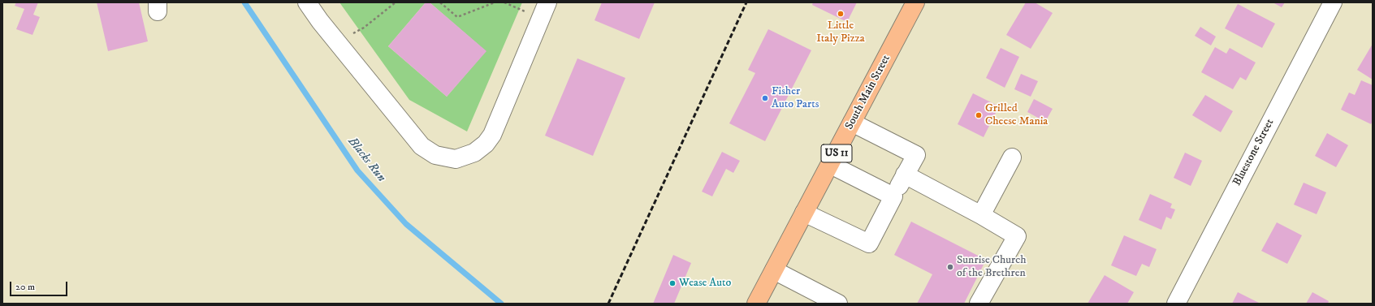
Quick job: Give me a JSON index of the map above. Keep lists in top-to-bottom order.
{
  "streets": {
    "main road": ["South Main Street", "US 11"],
    "street": ["Bluestone Street"]
  },
  "water": ["Blacks Run"],
  "places": [
    "Little Italy Pizza",
    "Fisher Auto Parts",
    "Grilled Cheese Mania",
    "Sunrise Church of the Brethren",
    "Wease Auto"
  ],
  "scale_bar": "20 m"
}
